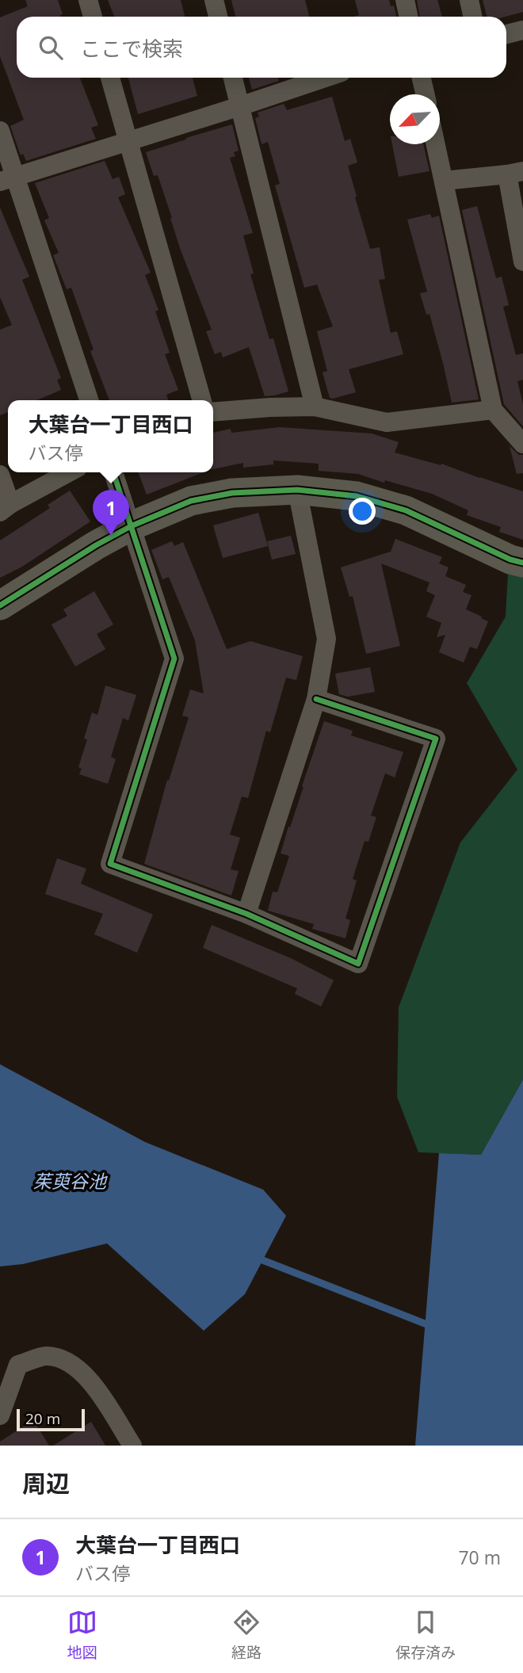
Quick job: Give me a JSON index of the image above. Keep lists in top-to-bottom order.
{
  "water": ["茱萸谷池"],
  "scale_bar": "20 m",
  "north": "bottom left",
  "page": {
    "search": "ここで検索",
    "popup": ["大葉台一丁目西口", "バス停"],
    "pins": "1",
    "scale": "20 m",
    "heading": "周辺",
    "list": [
      {
        "mark": "1",
        "name": "大葉台一丁目西口",
        "note": "バス停",
        "value": "70 m"
      }
    ],
    "nav": ["地図", "経路", "保存済み"]
  }
}
